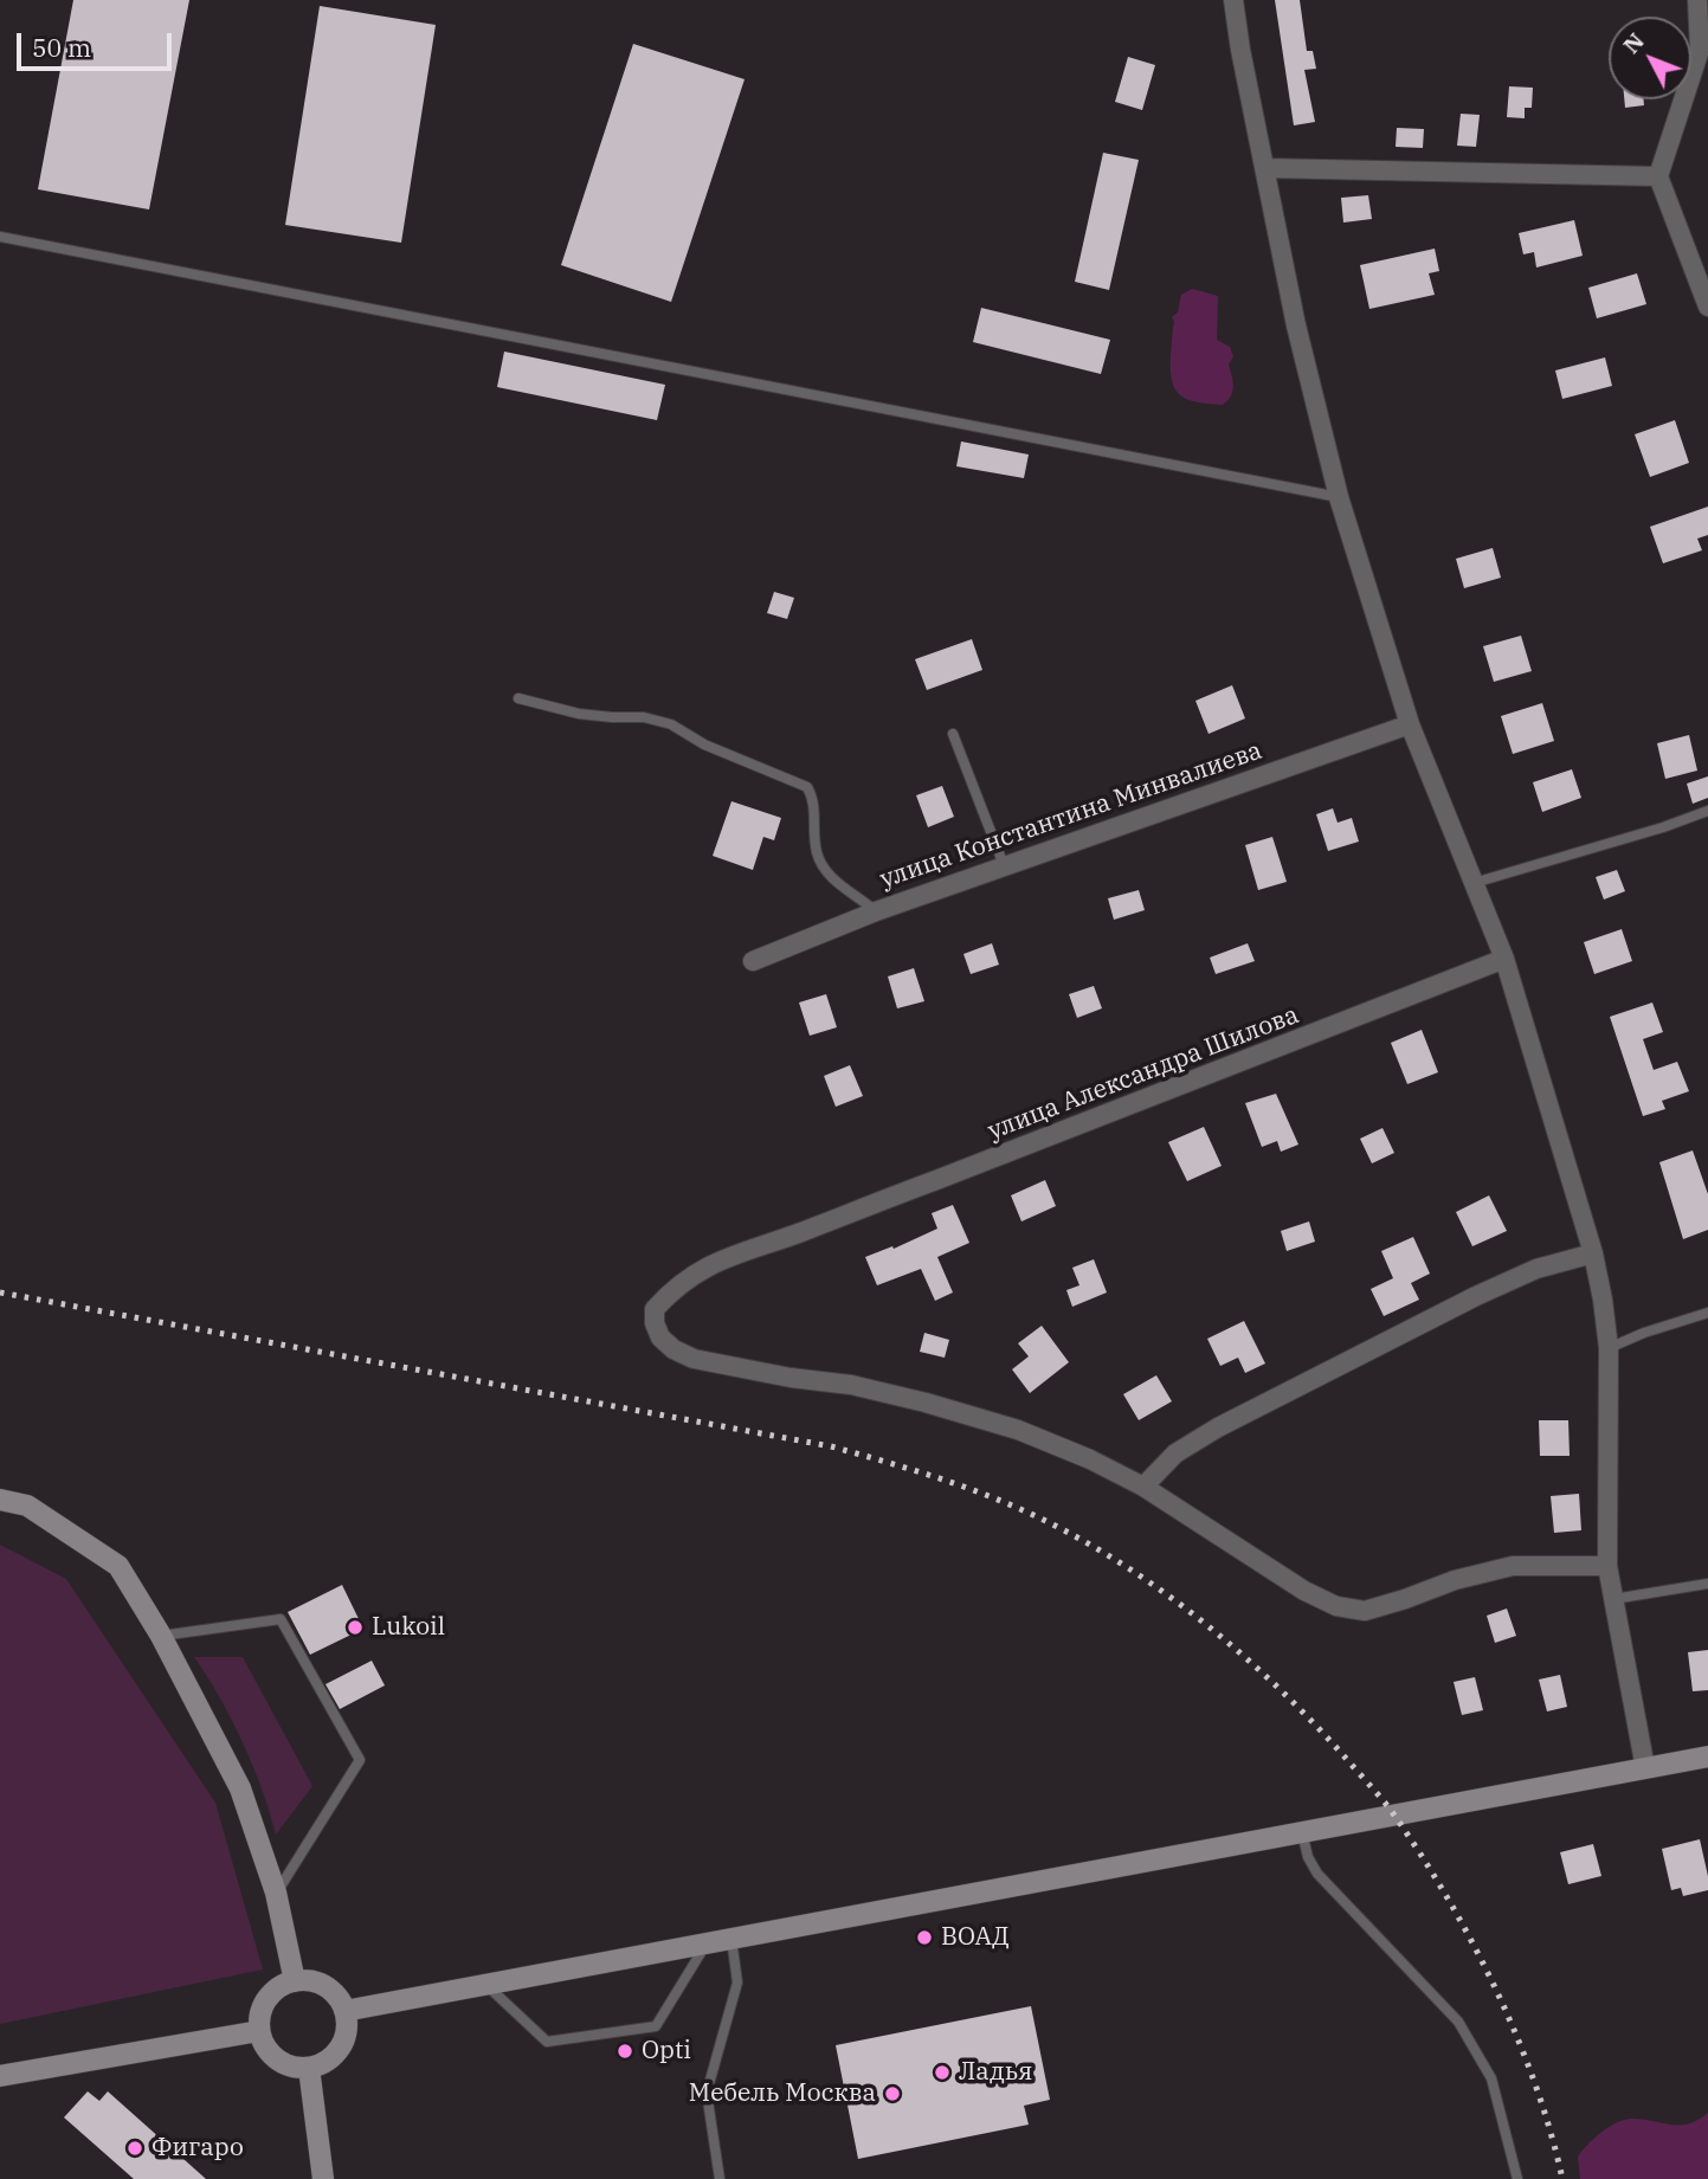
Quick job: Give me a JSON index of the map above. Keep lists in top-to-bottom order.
{
  "streets": {
    "street": ["улица Константина Минвалиева", "улица Александра Шилова"]
  },
  "places": [
    "Lukoil",
    "ВОАД",
    "Opti",
    "Ладья",
    "Мебель Москва",
    "Фигаро"
  ],
  "scale_bar": "50 m",
  "north": "top left"
}
